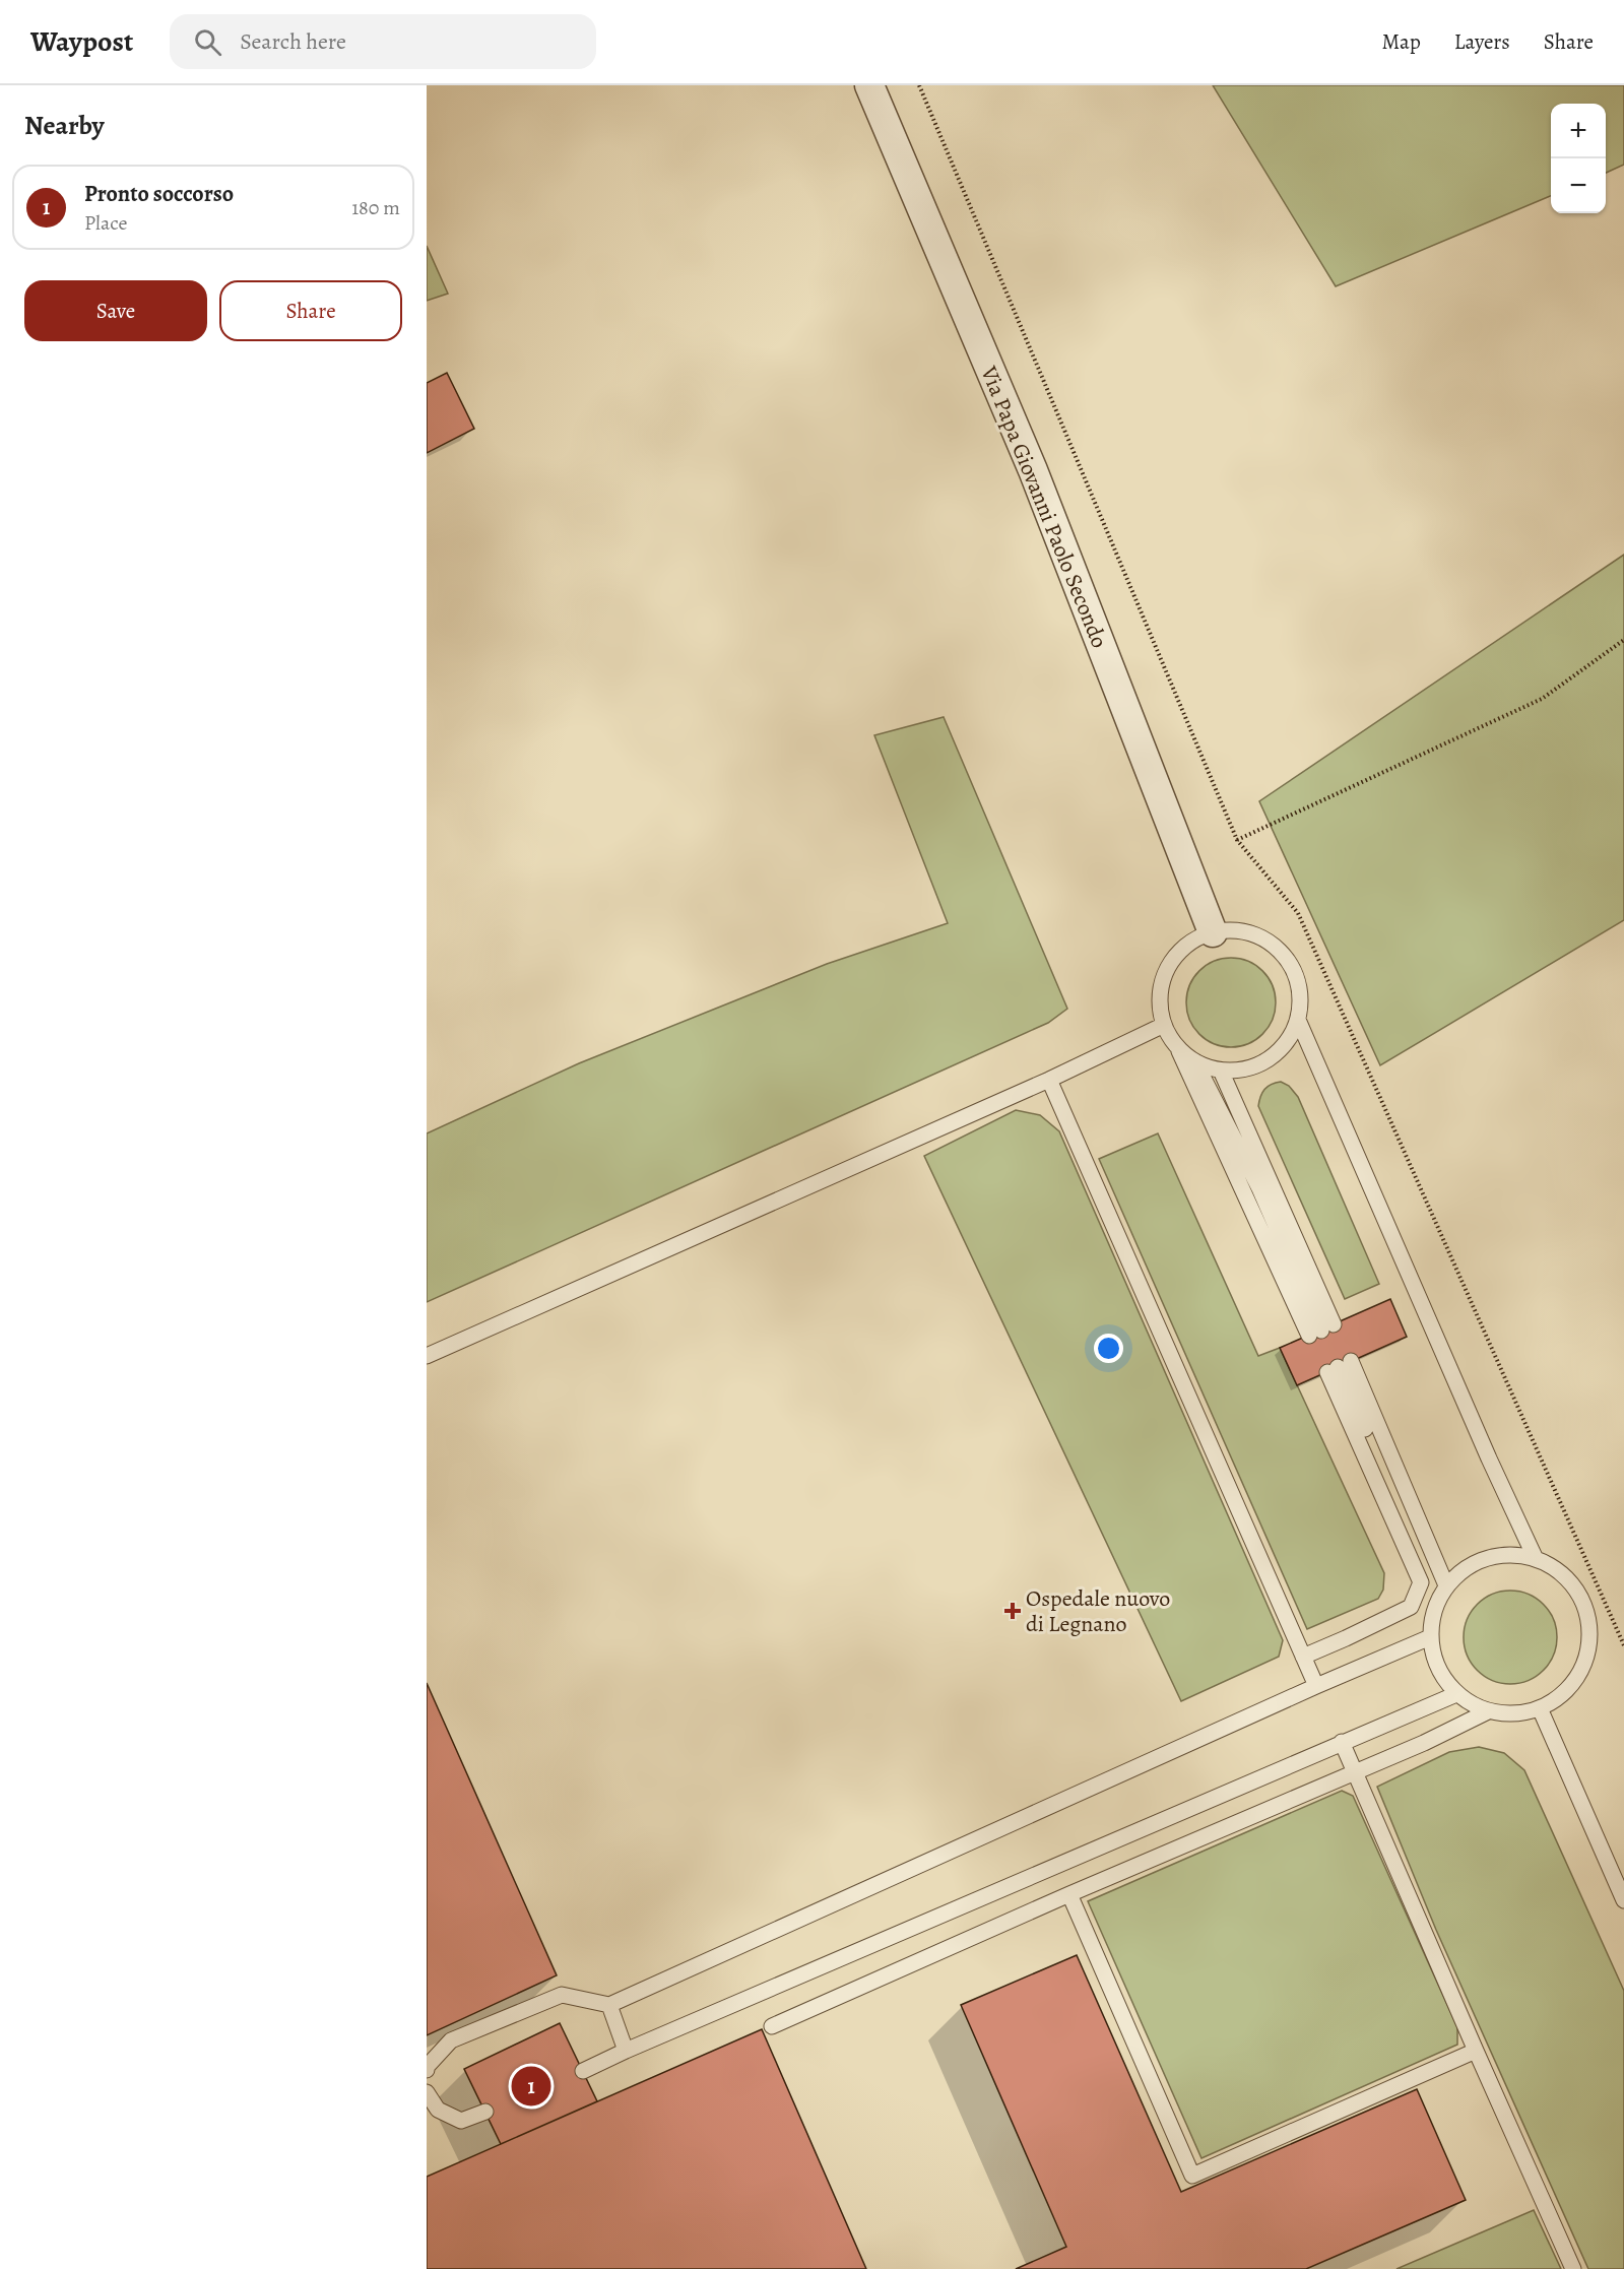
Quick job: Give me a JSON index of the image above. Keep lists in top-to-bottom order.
{
  "streets": {
    "street": ["Via Papa Giovanni Paolo Secondo"]
  },
  "places": {
    "health": ["Ospedale nuovo di Legnano"]
  },
  "page": {
    "header": "Waypost",
    "search": "Search here",
    "nav": ["Map", "Layers", "Share"],
    "heading": "Nearby",
    "map_buttons": ["+", "−"],
    "list": [
      {
        "mark": "1",
        "name": "Pronto soccorso",
        "note": "Place",
        "value": "180 m"
      }
    ],
    "buttons": ["Save", "Share"],
    "pins": "1"
  }
}
